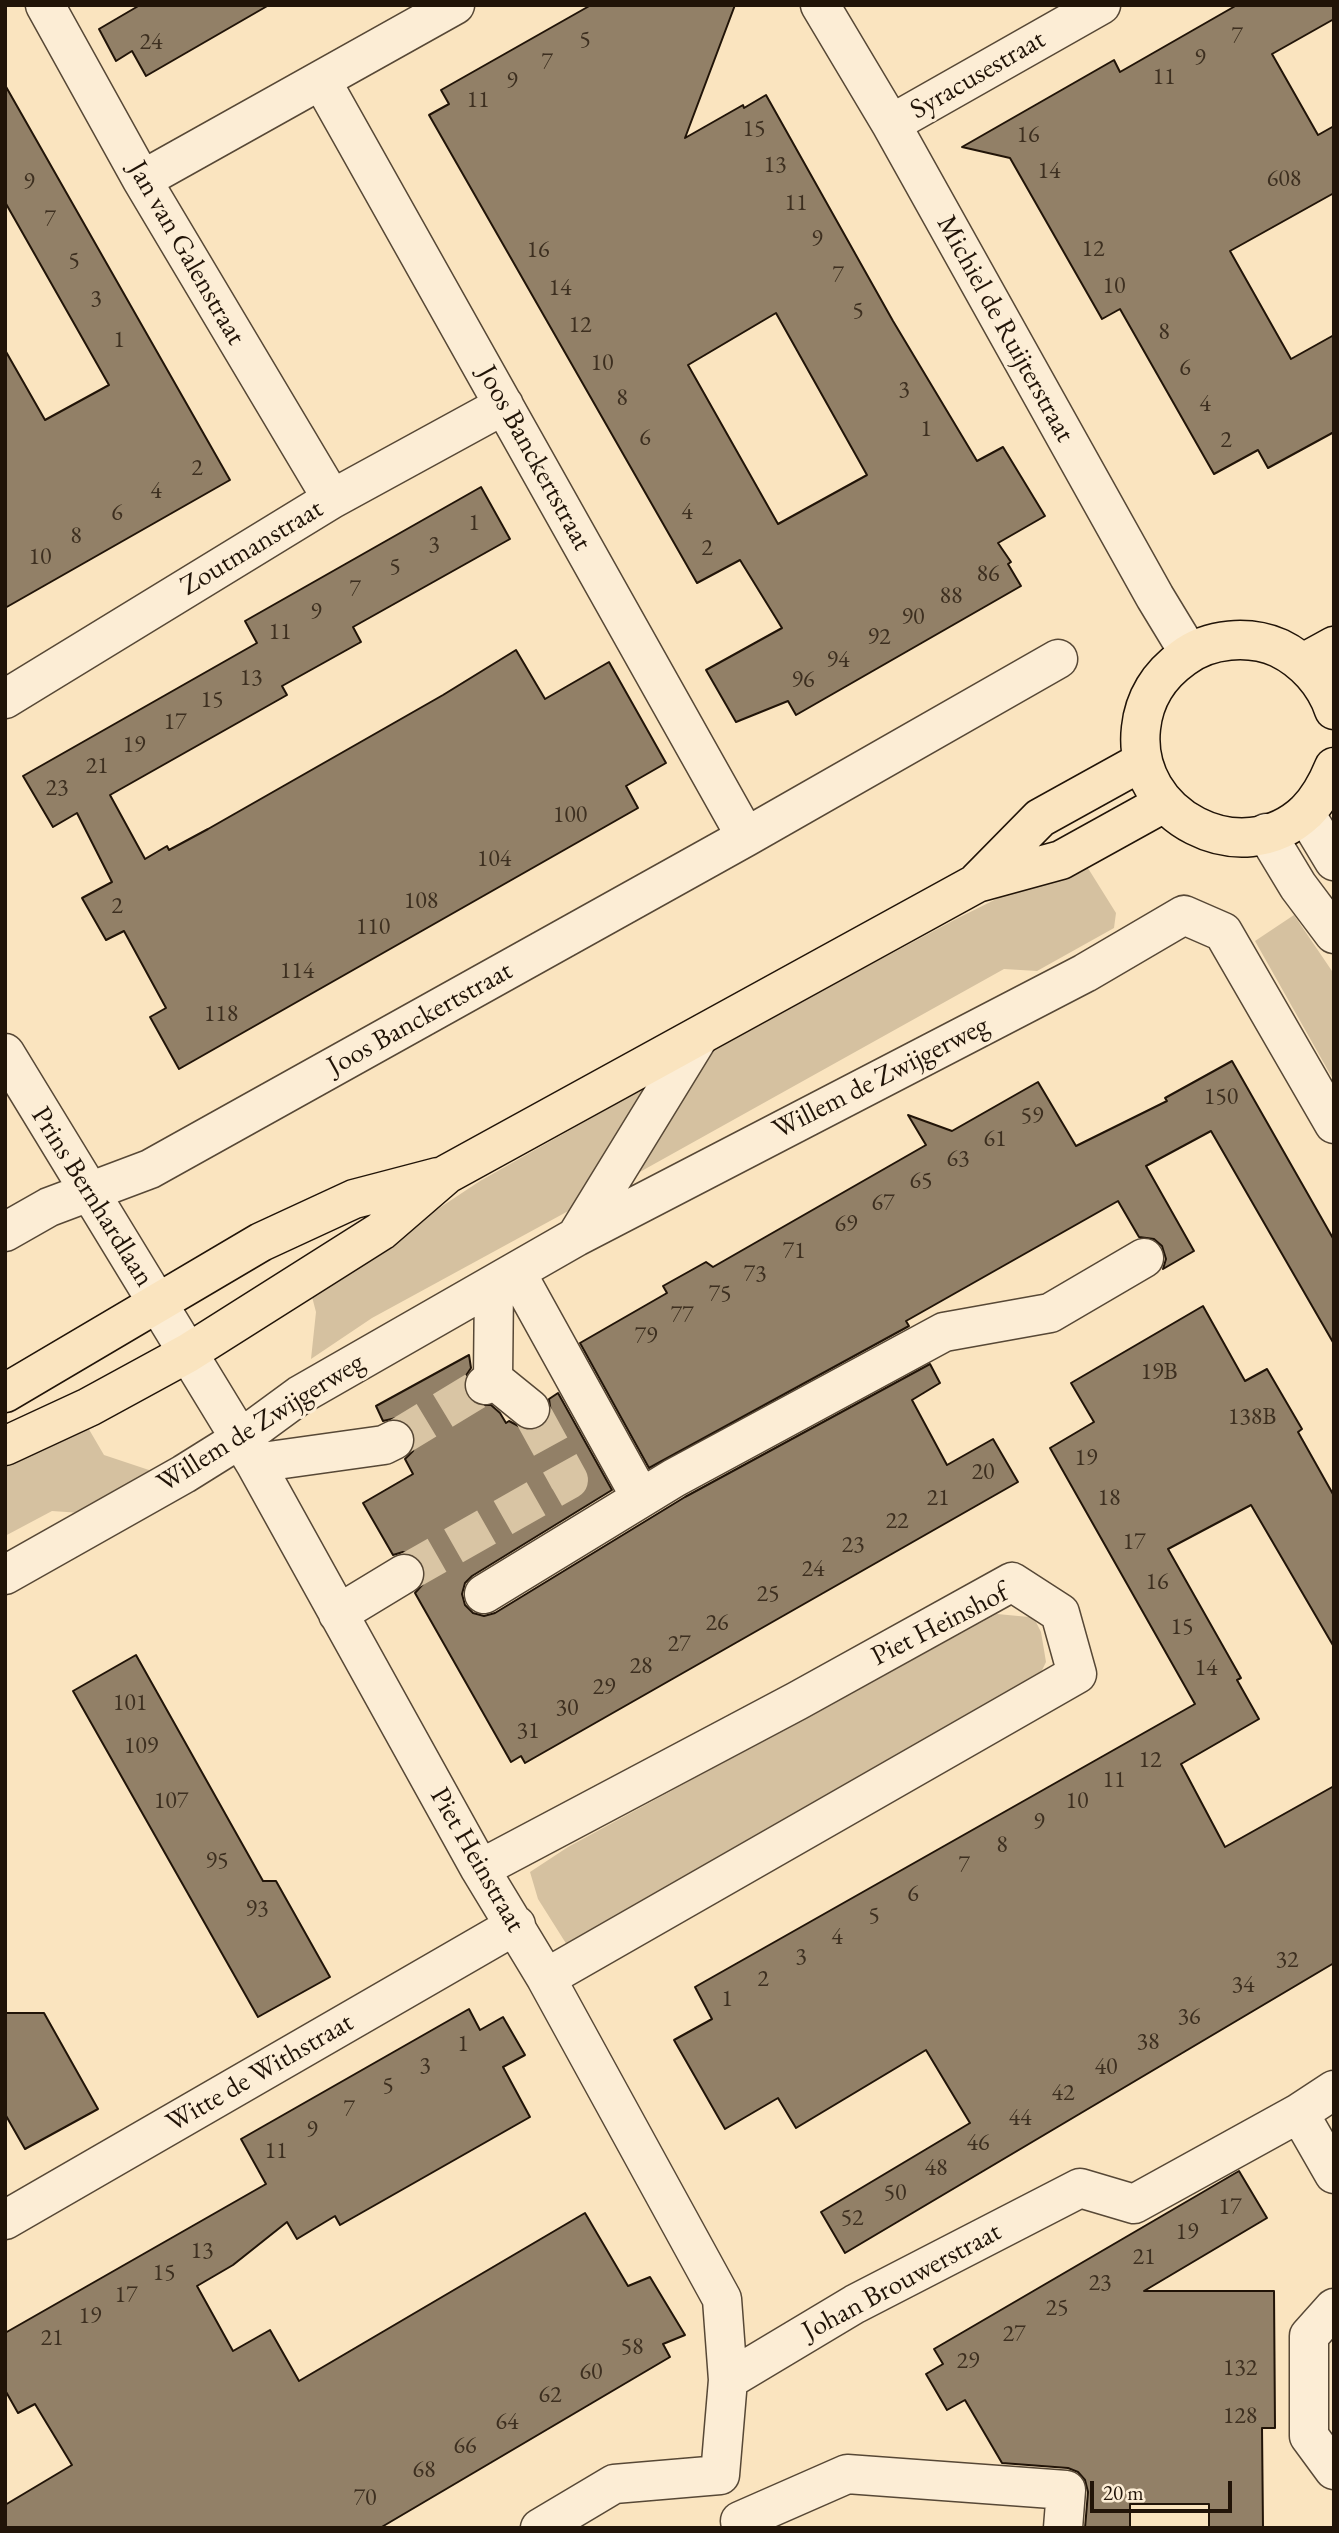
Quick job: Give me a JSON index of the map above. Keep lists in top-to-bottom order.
{
  "streets": {
    "main road": ["Willem de Zwijgerweg"],
    "street": [
      "Syracusestraat",
      "Jan van Galenstraat",
      "Michiel de Ruijterstraat",
      "Joos Banckertstraat",
      "Zoutmanstraat",
      "Prins Bernhardlaan",
      "Piet Heinshof",
      "Piet Heinstraat",
      "Witte de Withstraat",
      "Johan Brouwerstraat"
    ]
  },
  "crossings": [
    ["Syracusestraat", "Michiel de Ruijterstraat"],
    ["Jan van Galenstraat", "Zoutmanstraat"],
    ["Joos Banckertstraat", "Zoutmanstraat"],
    ["Joos Banckertstraat", "Prins Bernhardlaan"],
    ["Willem de Zwijgerweg", "Prins Bernhardlaan"],
    ["Willem de Zwijgerweg", "Piet Heinstraat"],
    ["Prins Bernhardlaan", "Piet Heinstraat"],
    ["Piet Heinshof", "Piet Heinstraat"],
    ["Piet Heinstraat", "Witte de Withstraat"],
    ["Piet Heinstraat", "Johan Brouwerstraat"]
  ],
  "house_numbers": [
    "7",
    "5",
    "24",
    "9",
    "7",
    "11",
    "9",
    "11",
    "15",
    "16",
    "13",
    "14",
    "608",
    "9",
    "11",
    "7",
    "9",
    "12",
    "16",
    "5",
    "7",
    "10",
    "14",
    "3",
    "5",
    "12",
    "8",
    "1",
    "10",
    "6",
    "3",
    "8",
    "4",
    "1",
    "6",
    "2",
    "2",
    "4",
    "4",
    "6",
    "1",
    "8",
    "3",
    "2",
    "10",
    "5",
    "86",
    "7",
    "88",
    "9",
    "90",
    "11",
    "92",
    "94",
    "13",
    "96",
    "15",
    "17",
    "19",
    "21",
    "23",
    "100",
    "104",
    "108",
    "2",
    "110",
    "114",
    "118",
    "150",
    "59",
    "61",
    "63",
    "65",
    "67",
    "69",
    "71",
    "73",
    "75",
    "77",
    "79",
    "19B",
    "138B",
    "19",
    "20",
    "21",
    "18",
    "22",
    "17",
    "23",
    "24",
    "16",
    "25",
    "26",
    "15",
    "27",
    "28",
    "14",
    "29",
    "101",
    "30",
    "31",
    "109",
    "12",
    "11",
    "107",
    "10",
    "9",
    "8",
    "95",
    "7",
    "6",
    "93",
    "5",
    "4",
    "3",
    "32",
    "2",
    "34",
    "1",
    "36",
    "38",
    "1",
    "3",
    "40",
    "5",
    "42",
    "7",
    "44",
    "9",
    "46",
    "11",
    "48",
    "50",
    "17",
    "52",
    "19",
    "13",
    "21",
    "15",
    "23",
    "17",
    "25",
    "19",
    "27",
    "21",
    "58",
    "29",
    "132",
    "60",
    "62",
    "128",
    "64",
    "66",
    "68",
    "70"
  ],
  "scale_bar": "20 m"
}
